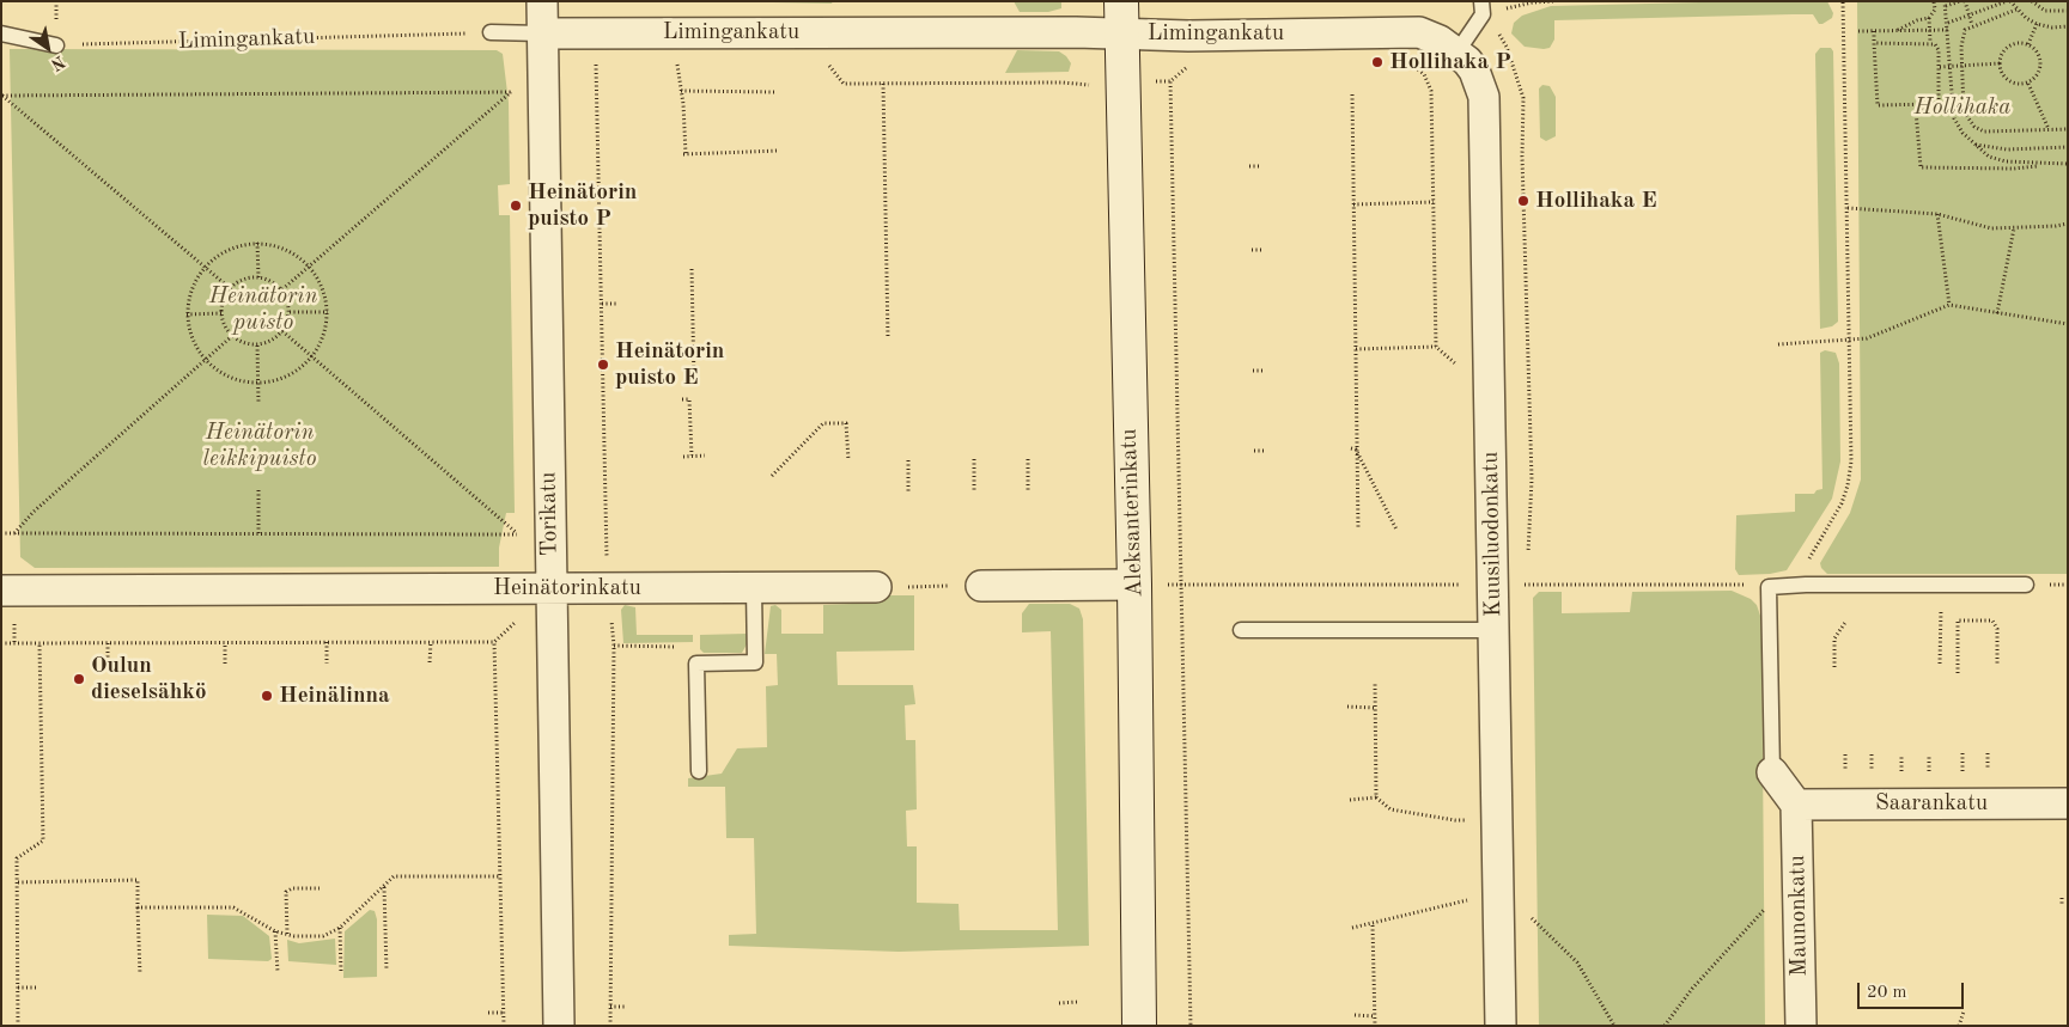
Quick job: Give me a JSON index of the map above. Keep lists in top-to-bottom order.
{
  "streets": {
    "main road": ["Aleksanterinkatu"],
    "street": [
      "Limingankatu",
      "Torikatu",
      "Kuusiluodonkatu",
      "Heinätorinkatu",
      "Saarankatu",
      "Maunonkatu"
    ]
  },
  "crossings": [
    ["Limingankatu", "Aleksanterinkatu"],
    ["Limingankatu", "Torikatu"],
    ["Limingankatu", "Kuusiluodonkatu"],
    ["Torikatu", "Heinätorinkatu"],
    ["Saarankatu", "Maunonkatu"]
  ],
  "parks": ["Hollihaka", "Heinätorin puisto", "Heinätorin leikkipuisto"],
  "places": [
    "Hollihaka P",
    "Hollihaka E",
    "Heinätorin puisto P",
    "Heinätorin puisto E",
    "Oulun dieselsähkö",
    "Heinälinna"
  ],
  "scale_bar": "20 m",
  "north": "bottom right"
}
